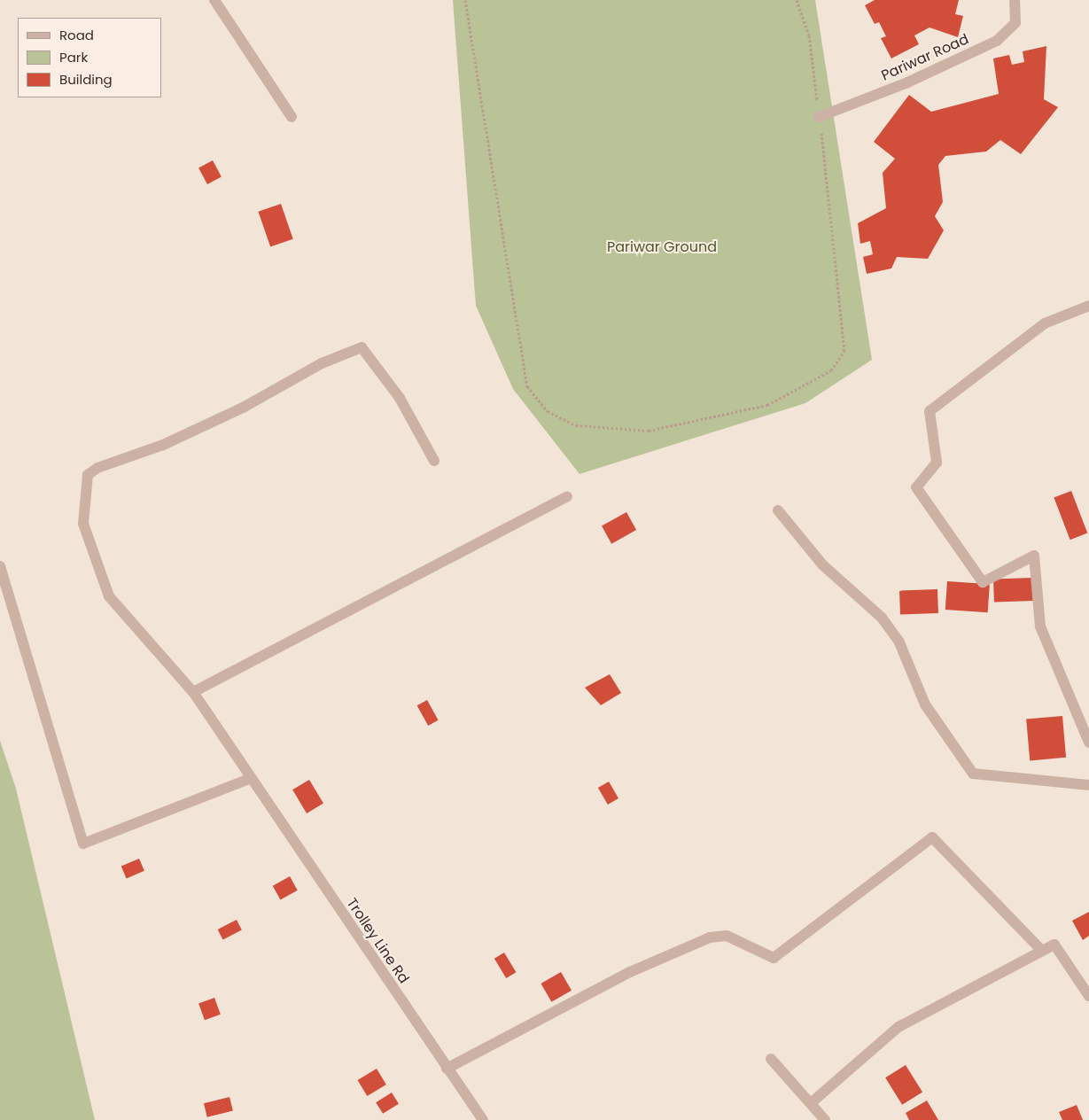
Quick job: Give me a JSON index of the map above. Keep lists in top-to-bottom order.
{
  "streets": {
    "street": ["Pariwar Road", "Trolley Line Rd"]
  },
  "parks": ["Pariwar Ground"],
  "legend": ["Road", "Park", "Building"]
}
